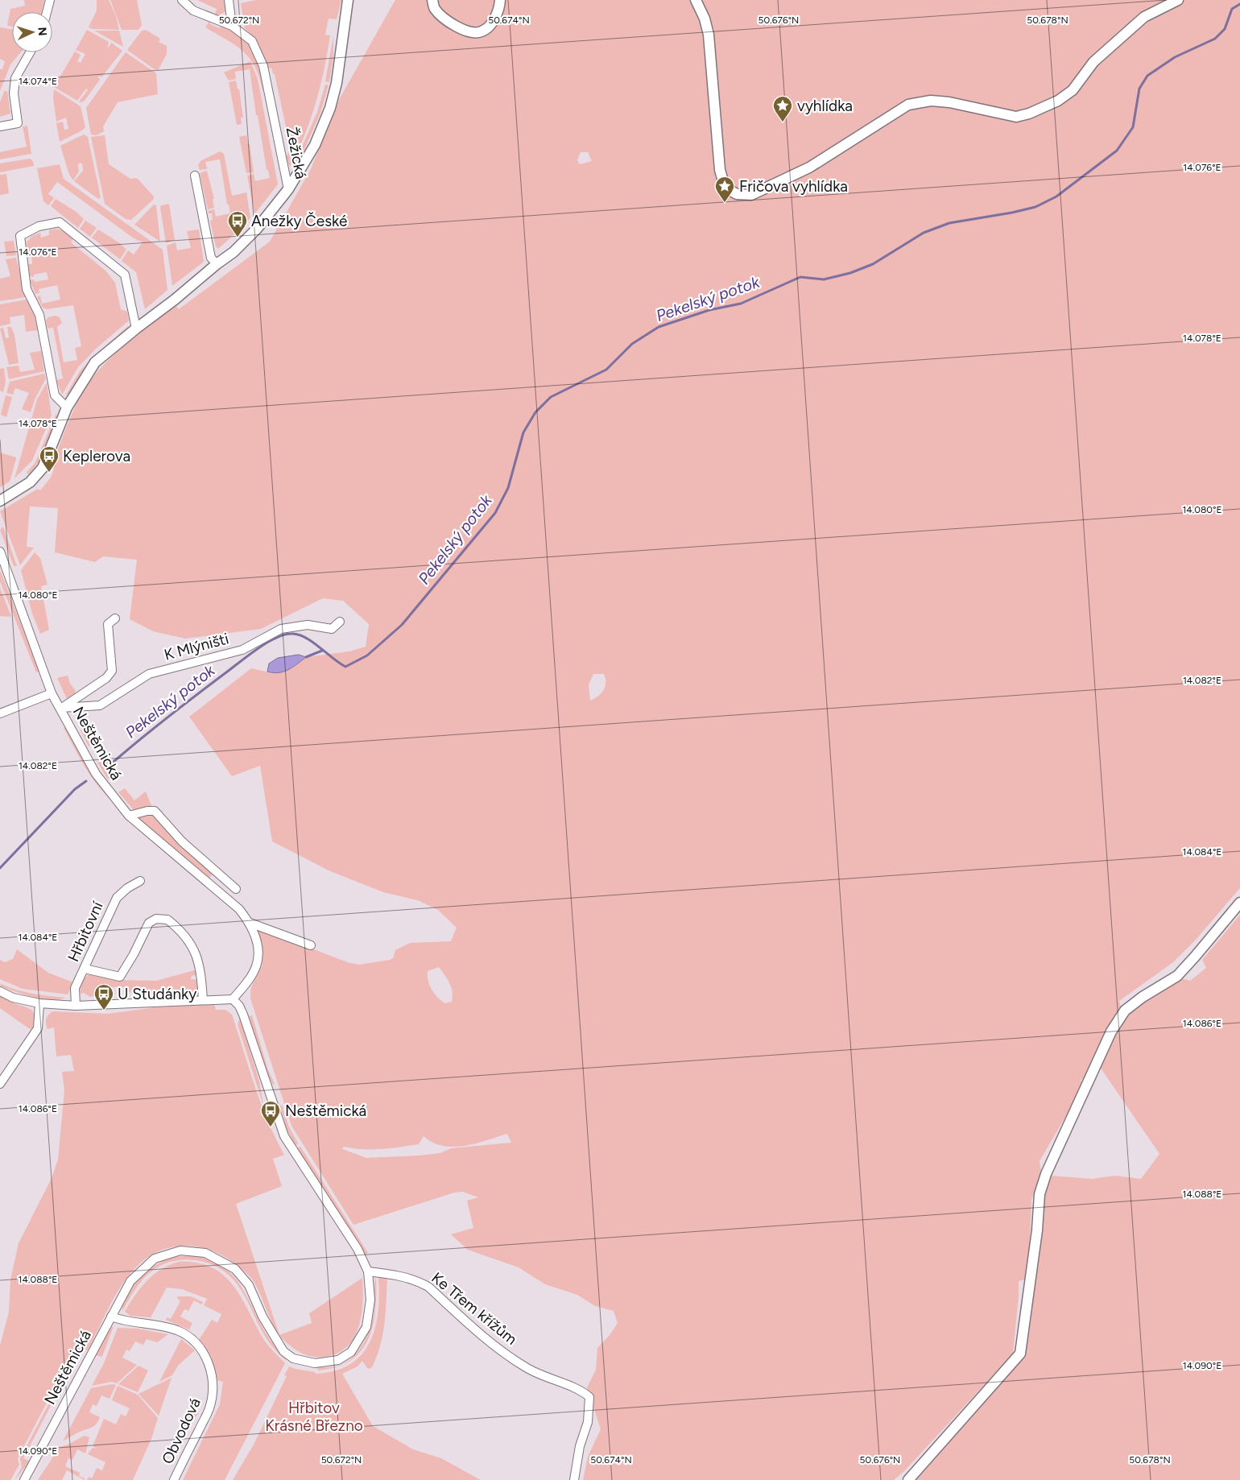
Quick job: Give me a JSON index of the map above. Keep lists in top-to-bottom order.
{
  "streets": {
    "street": [
      "Žežická",
      "K Mlýništi",
      "Neštěmická",
      "Hřbitovní",
      "Ke Třem křížům",
      "Obvodová"
    ]
  },
  "crossings": [
    ["K Mlýništi", "Neštěmická"],
    ["Neštěmická", "Ke Třem křížům"],
    ["Neštěmická", "Obvodová"]
  ],
  "water": ["Pekelský potok"],
  "parks": ["Hřbitov Krásné Březno"],
  "places": {
    "place": ["vyhlídka", "Fričova vyhlídka"],
    "bus stop": [
      "Anežky České",
      "Keplerova",
      "U Studánky",
      "Neštěmická"
    ]
  },
  "north": "right",
  "coordinates": [
    "50.672°N",
    "50.674°N",
    "50.676°N",
    "50.678°N",
    "14.074°E",
    "14.076°E",
    "14.078°E",
    "14.080°E",
    "14.082°E",
    "14.084°E",
    "14.086°E",
    "14.088°E",
    "14.090°E"
  ]
}
